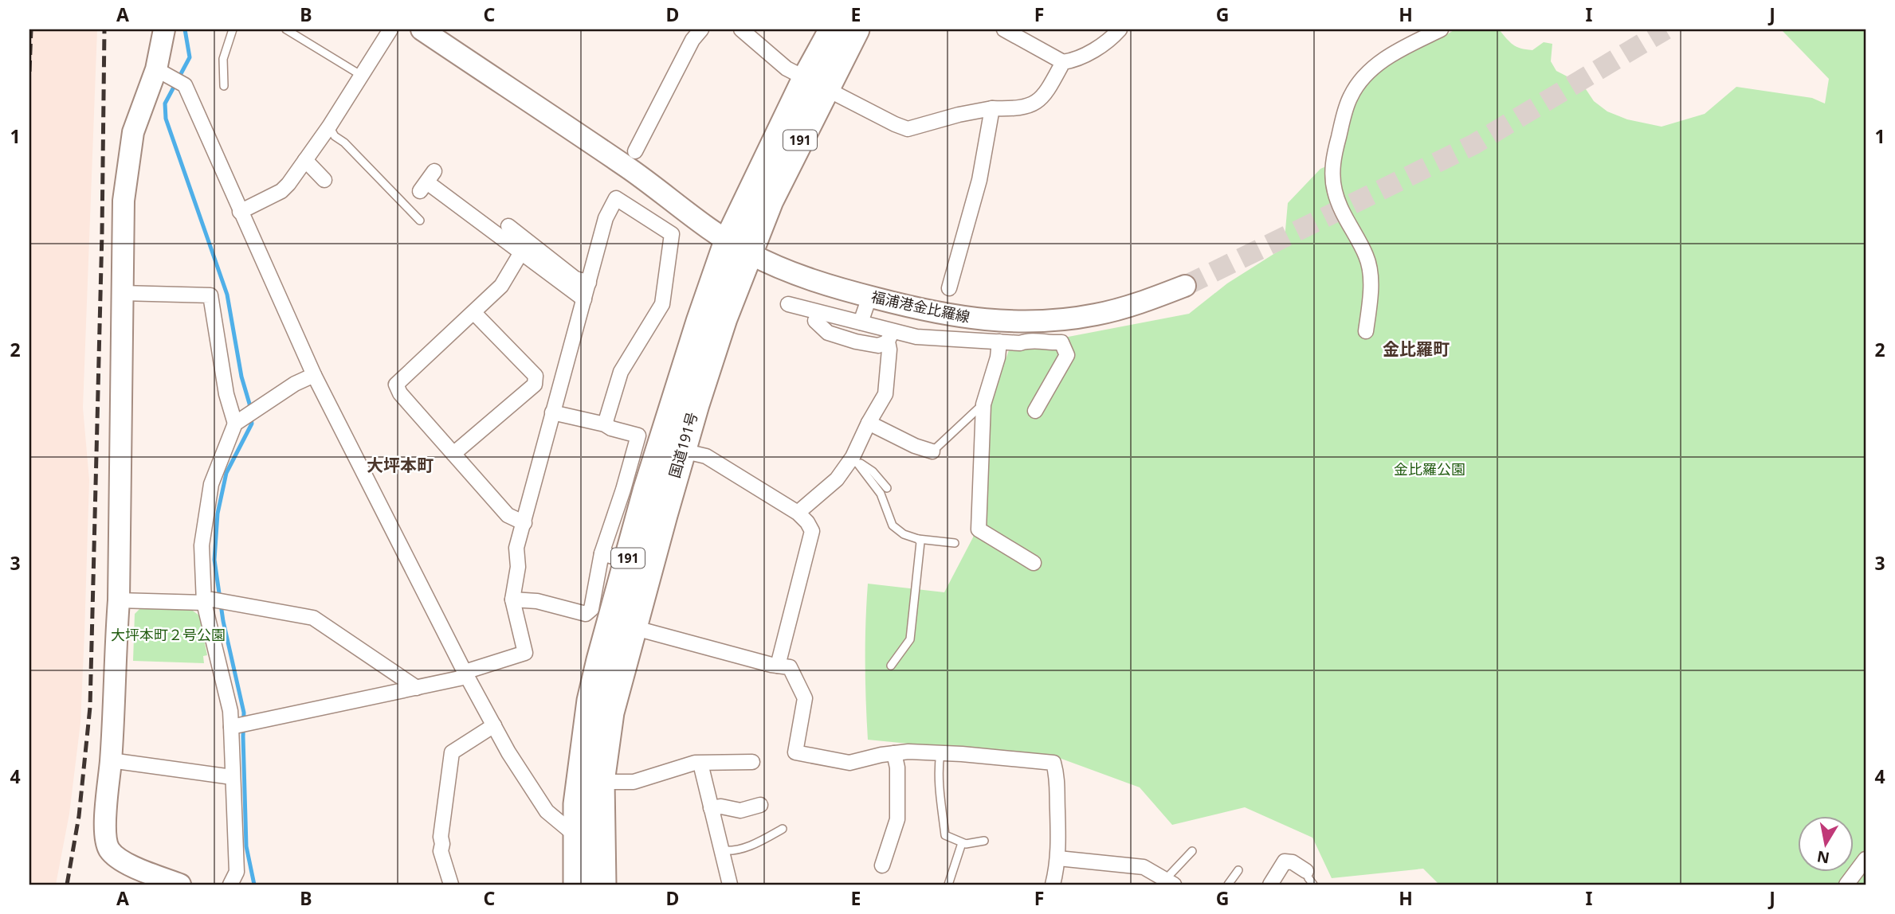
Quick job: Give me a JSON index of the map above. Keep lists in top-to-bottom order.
{
  "streets": {
    "highway": ["191", "国道191号"],
    "street": ["福浦港金比羅線"]
  },
  "crossings": [
    ["福浦港金比羅線", "国道191号"]
  ],
  "districts": ["金比羅町", "大坪本町"],
  "parks": ["金比羅公園", "大坪本町２号公園"],
  "north": "bottom",
  "grid": {
    "columns": [
      "A",
      "B",
      "C",
      "D",
      "E",
      "F",
      "G",
      "H",
      "I",
      "J"
    ],
    "rows": [
      "1",
      "2",
      "3",
      "4"
    ]
  }
}
